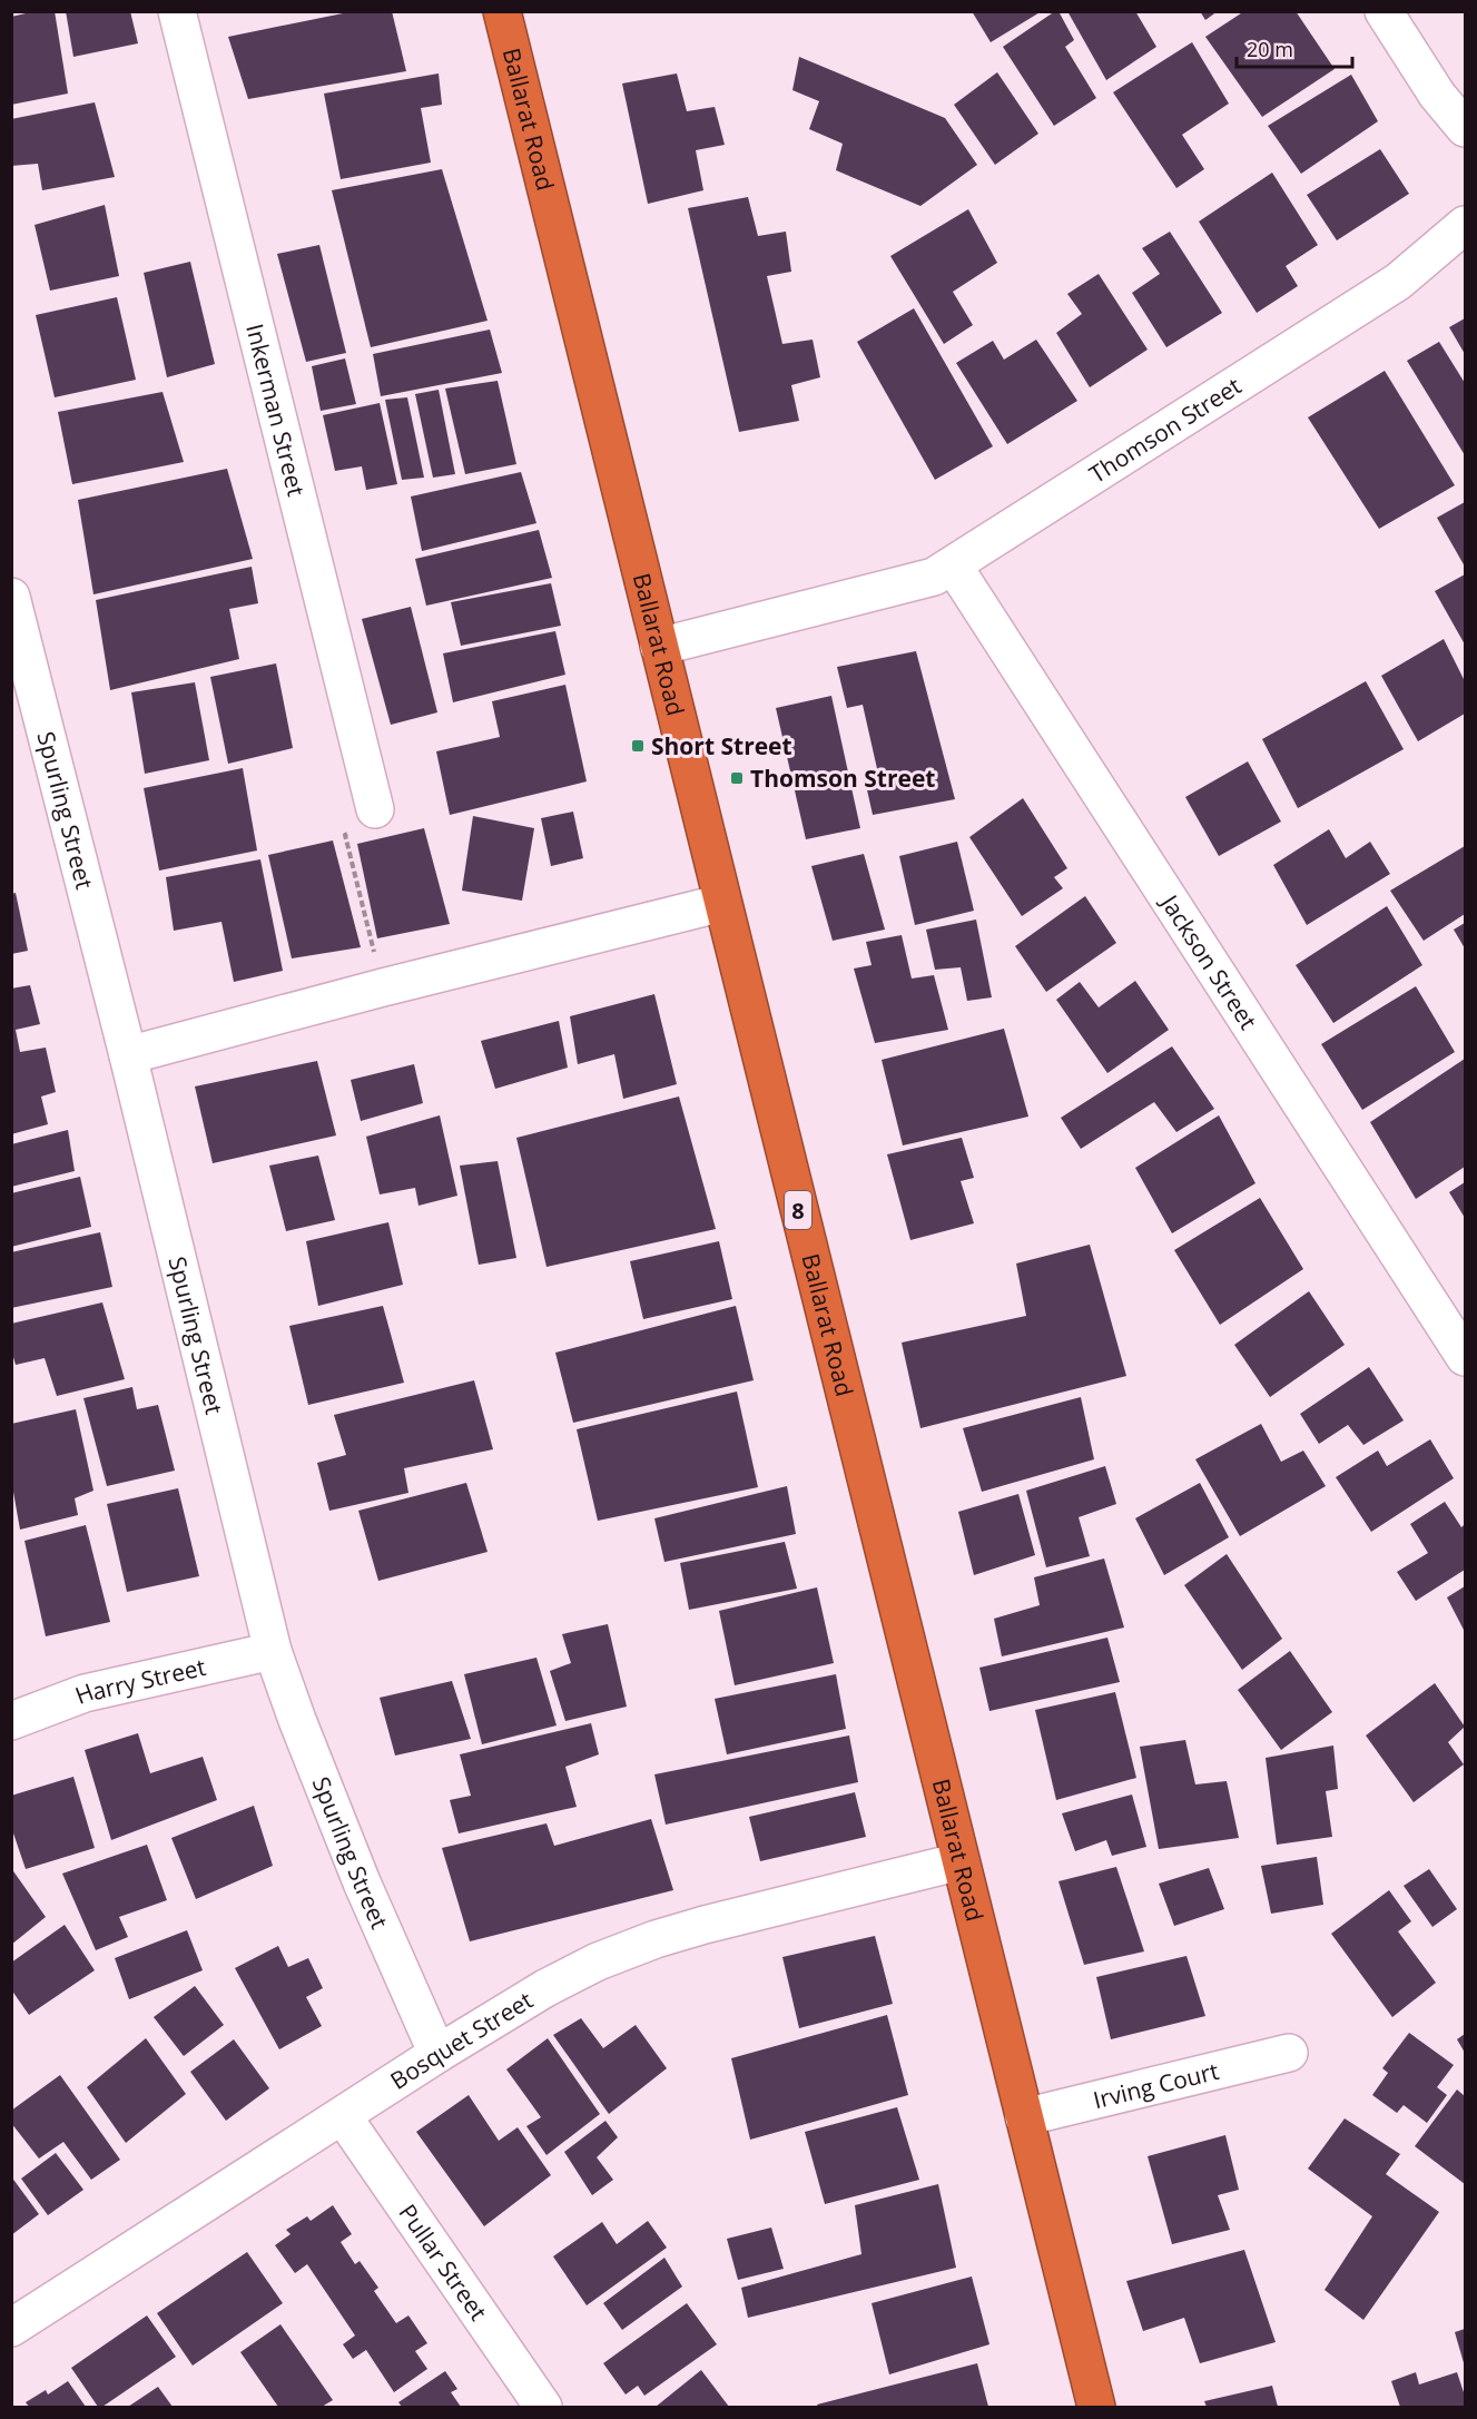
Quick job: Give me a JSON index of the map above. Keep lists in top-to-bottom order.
{
  "streets": {
    "highway": ["Ballarat Road", "8"],
    "street": [
      "Inkerman Street",
      "Thomson Street",
      "Spurling Street",
      "Jackson Street",
      "Harry Street",
      "Bosquet Street",
      "Irving Court",
      "Pullar Street"
    ]
  },
  "crossings": [
    ["Ballarat Road", "Thomson Street"],
    ["Ballarat Road", "Bosquet Street"],
    ["Ballarat Road", "Irving Court"],
    ["Thomson Street", "Jackson Street"],
    ["Spurling Street", "Harry Street"],
    ["Spurling Street", "Bosquet Street"],
    ["Bosquet Street", "Pullar Street"]
  ],
  "places": {
    "transit": ["Short Street", "Thomson Street"]
  },
  "scale_bar": "20 m"
}
